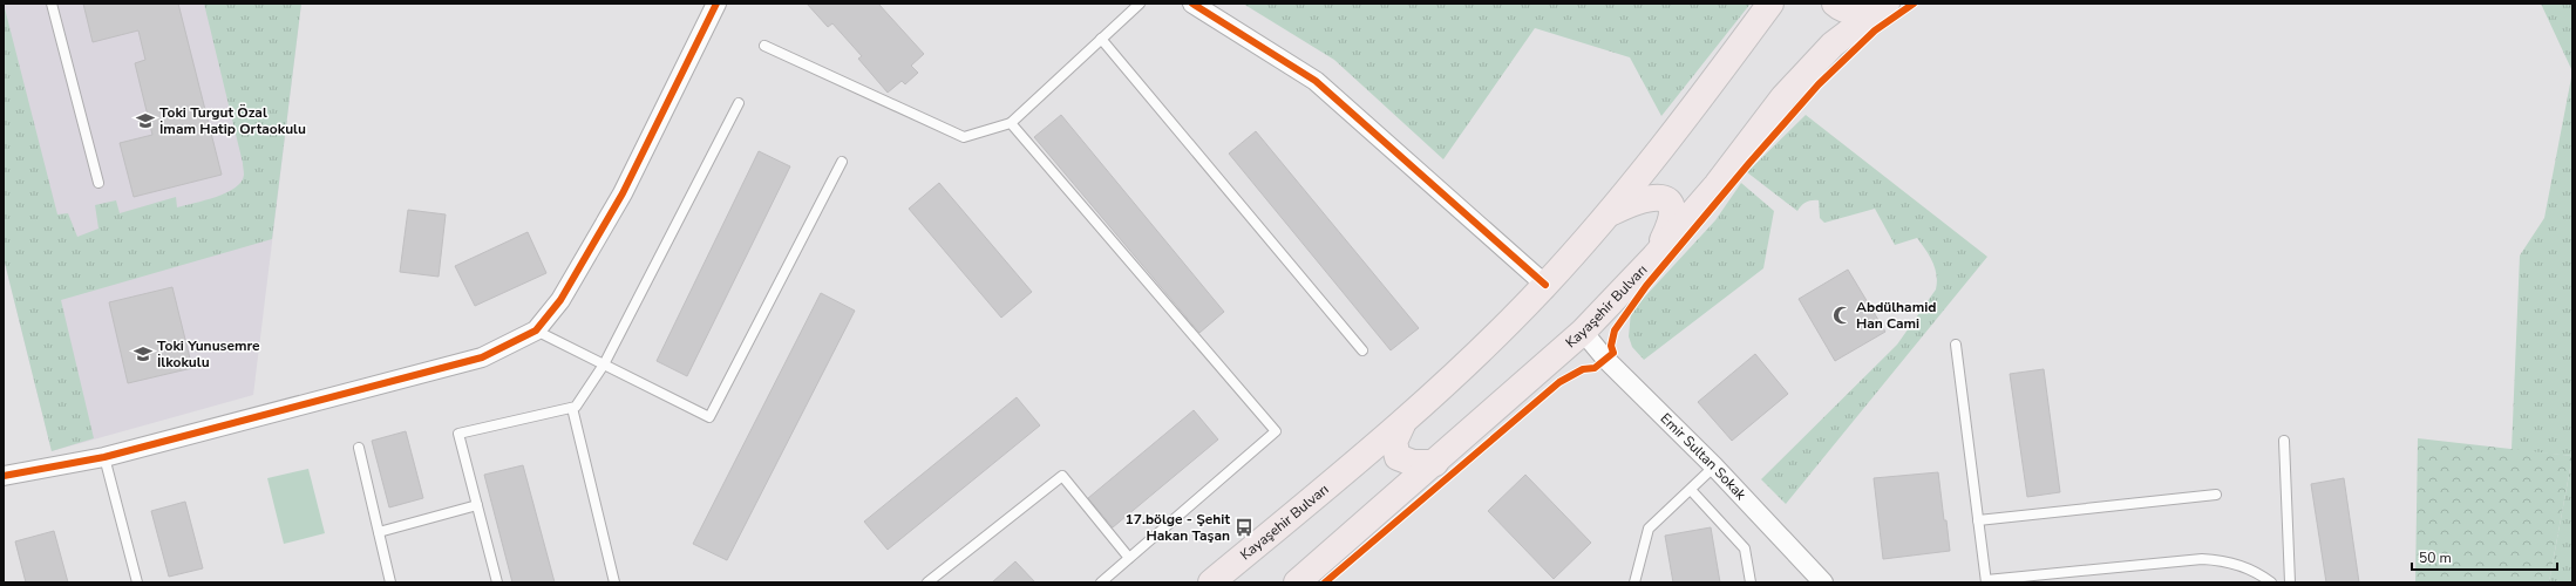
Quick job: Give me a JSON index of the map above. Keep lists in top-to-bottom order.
{
  "streets": {
    "main road": ["Kayaşehir Bulvarı"],
    "street": ["Emir Sultan Sokak"]
  },
  "crossings": [
    ["Kayaşehir Bulvarı", "Emir Sultan Sokak"]
  ],
  "places": {
    "school or university": ["Toki Turgut Özal İmam Hatip Ortaokulu", "Toki Yunusemre İlkokulu"],
    "mosque": ["Abdülhamid Han Cami"],
    "bus stop": ["17.bölge - Şehit Hakan Taşan"]
  },
  "scale_bar": "50 m"
}
